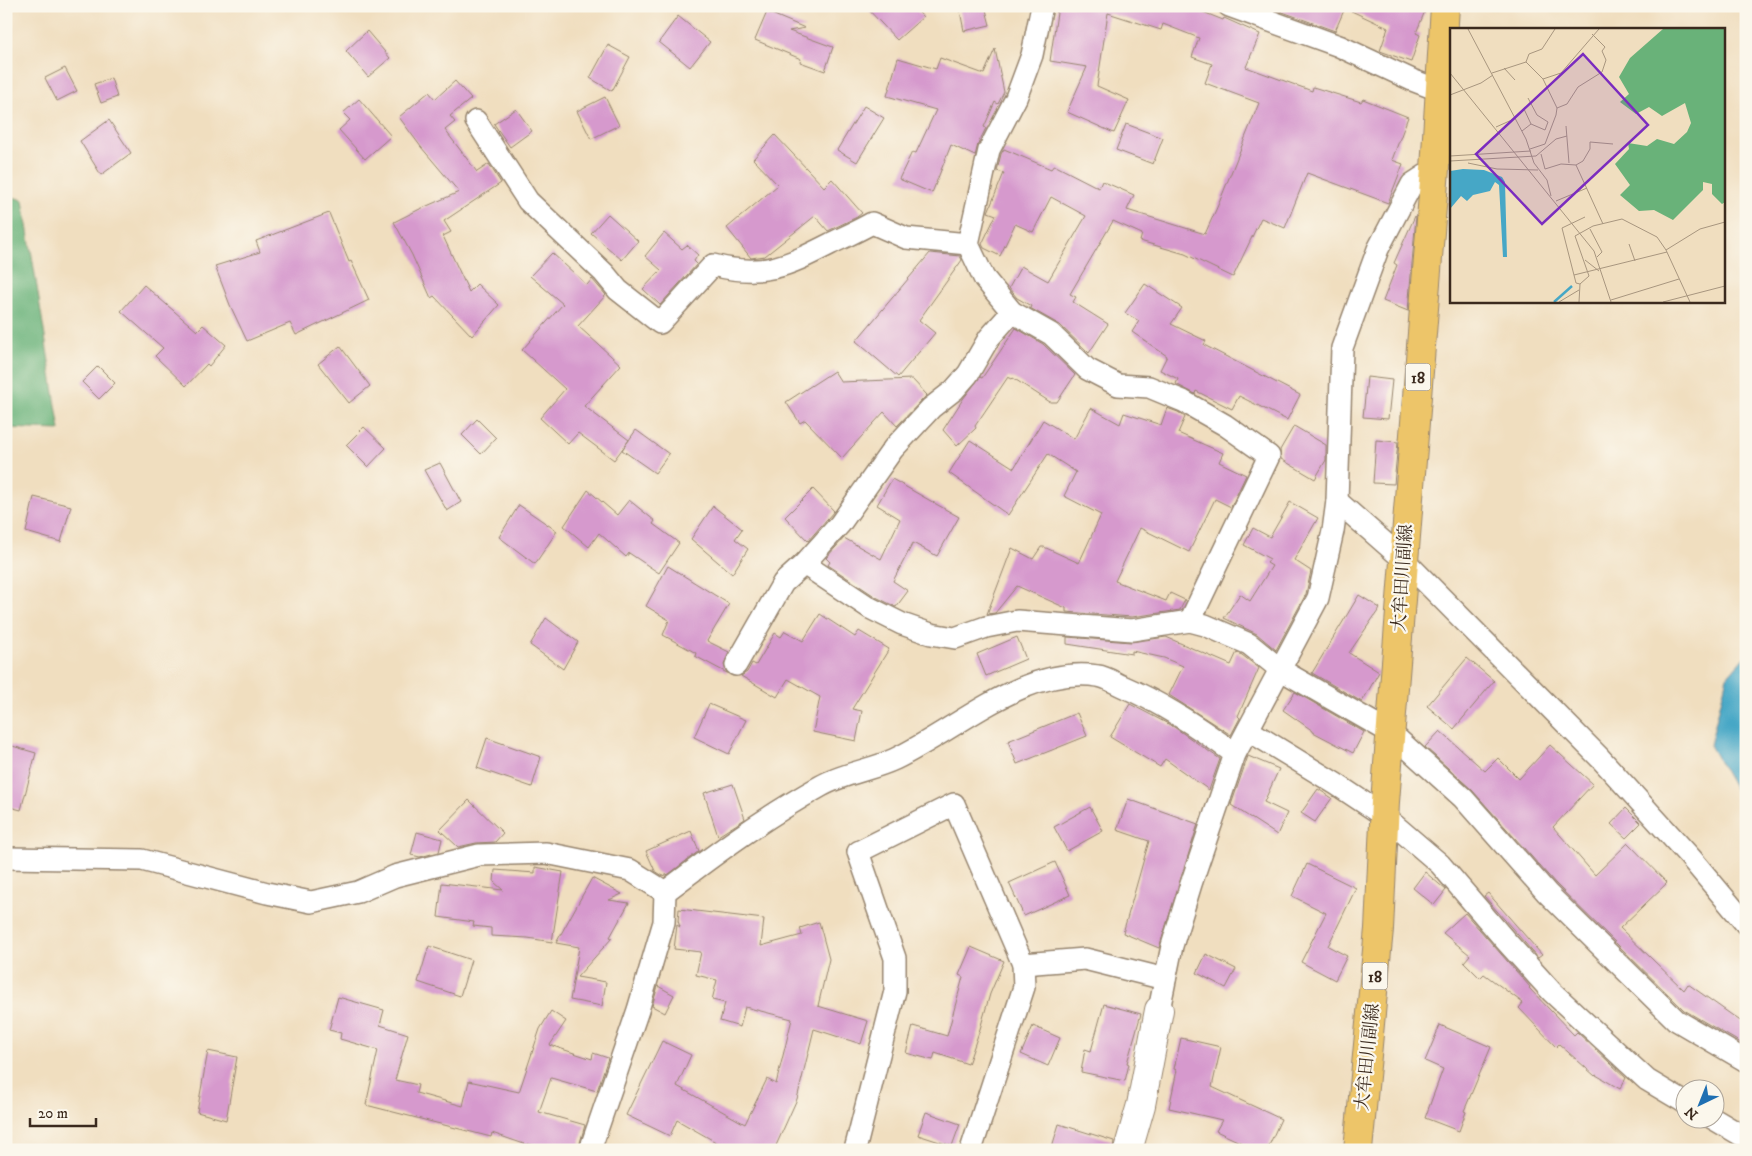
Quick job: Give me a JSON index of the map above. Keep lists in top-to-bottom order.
{
  "streets": {
    "main road": ["18", "大牟田川副線"]
  },
  "scale_bar": "20 m",
  "north": "bottom left"
}
